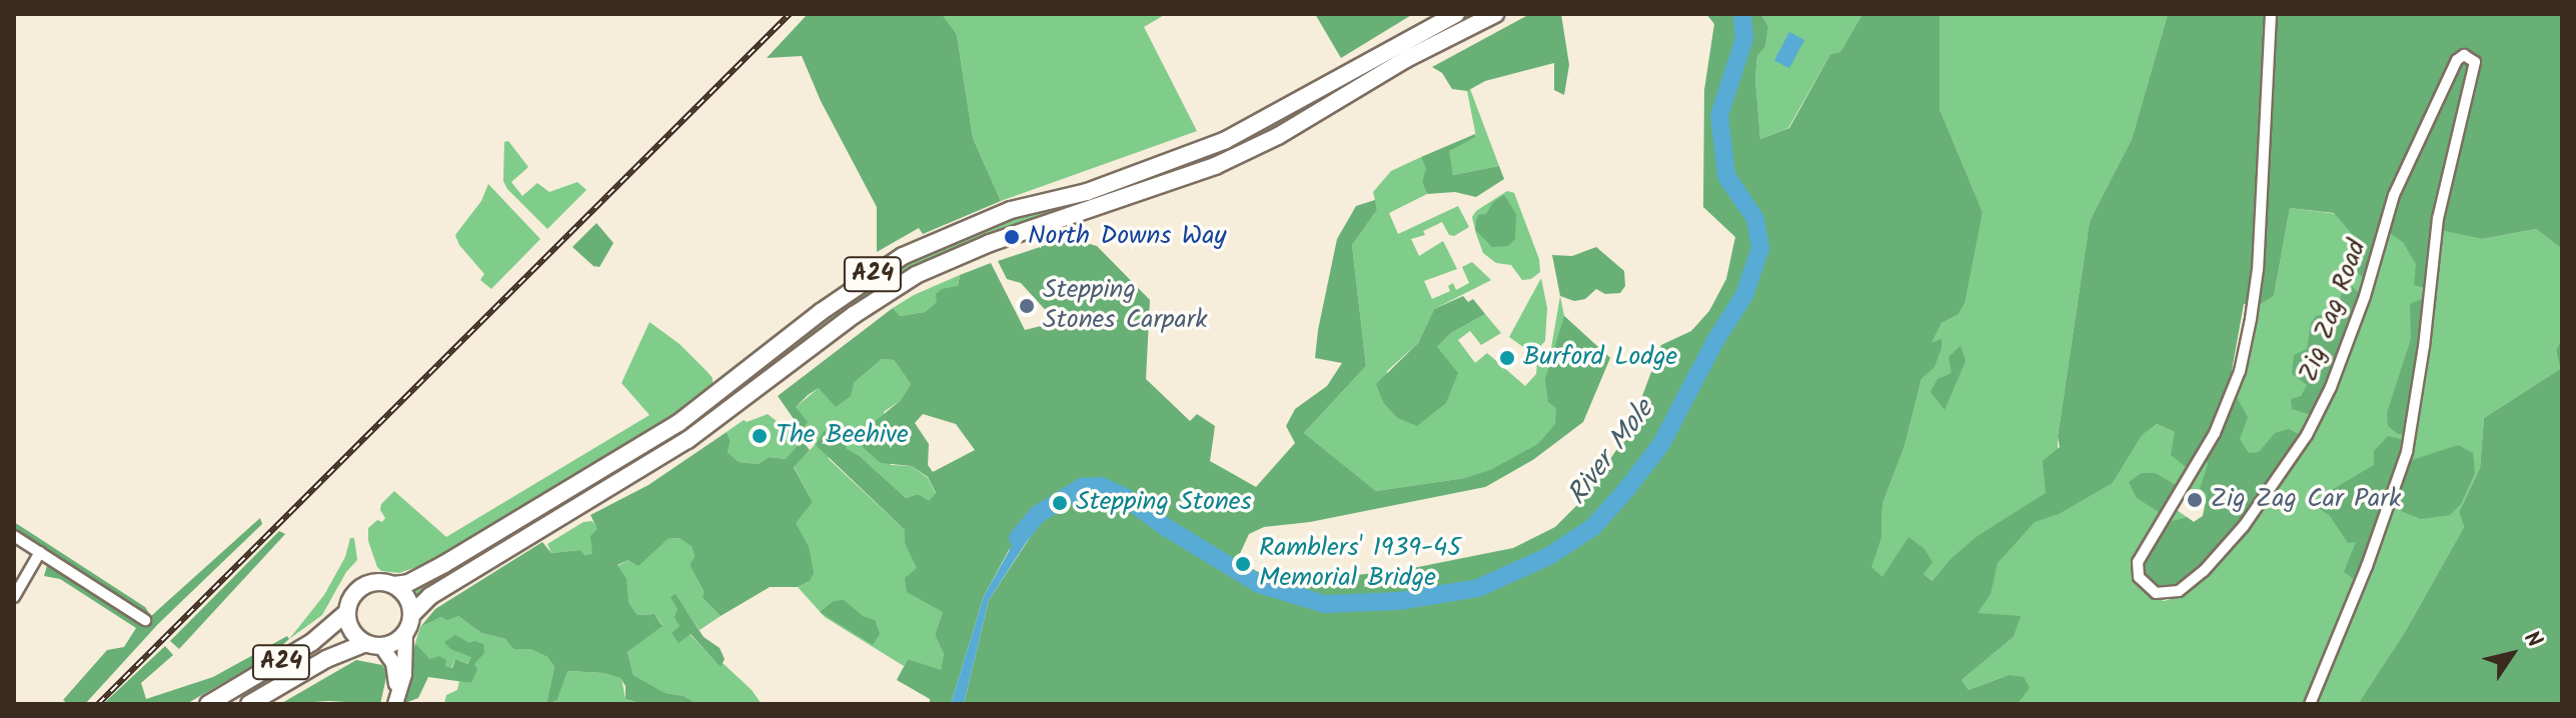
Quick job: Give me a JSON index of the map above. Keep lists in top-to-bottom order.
{
  "streets": {
    "highway": ["A24"],
    "street": ["Zig Zag Road"]
  },
  "water": ["River Mole"],
  "places": [
    "North Downs Way",
    "Stepping Stones Carpark",
    "Burford Lodge",
    "The Beehive",
    "Zig Zag Car Park",
    "Stepping Stones",
    "Ramblers' 1939-45 Memorial Bridge"
  ],
  "north": "top right"
}
